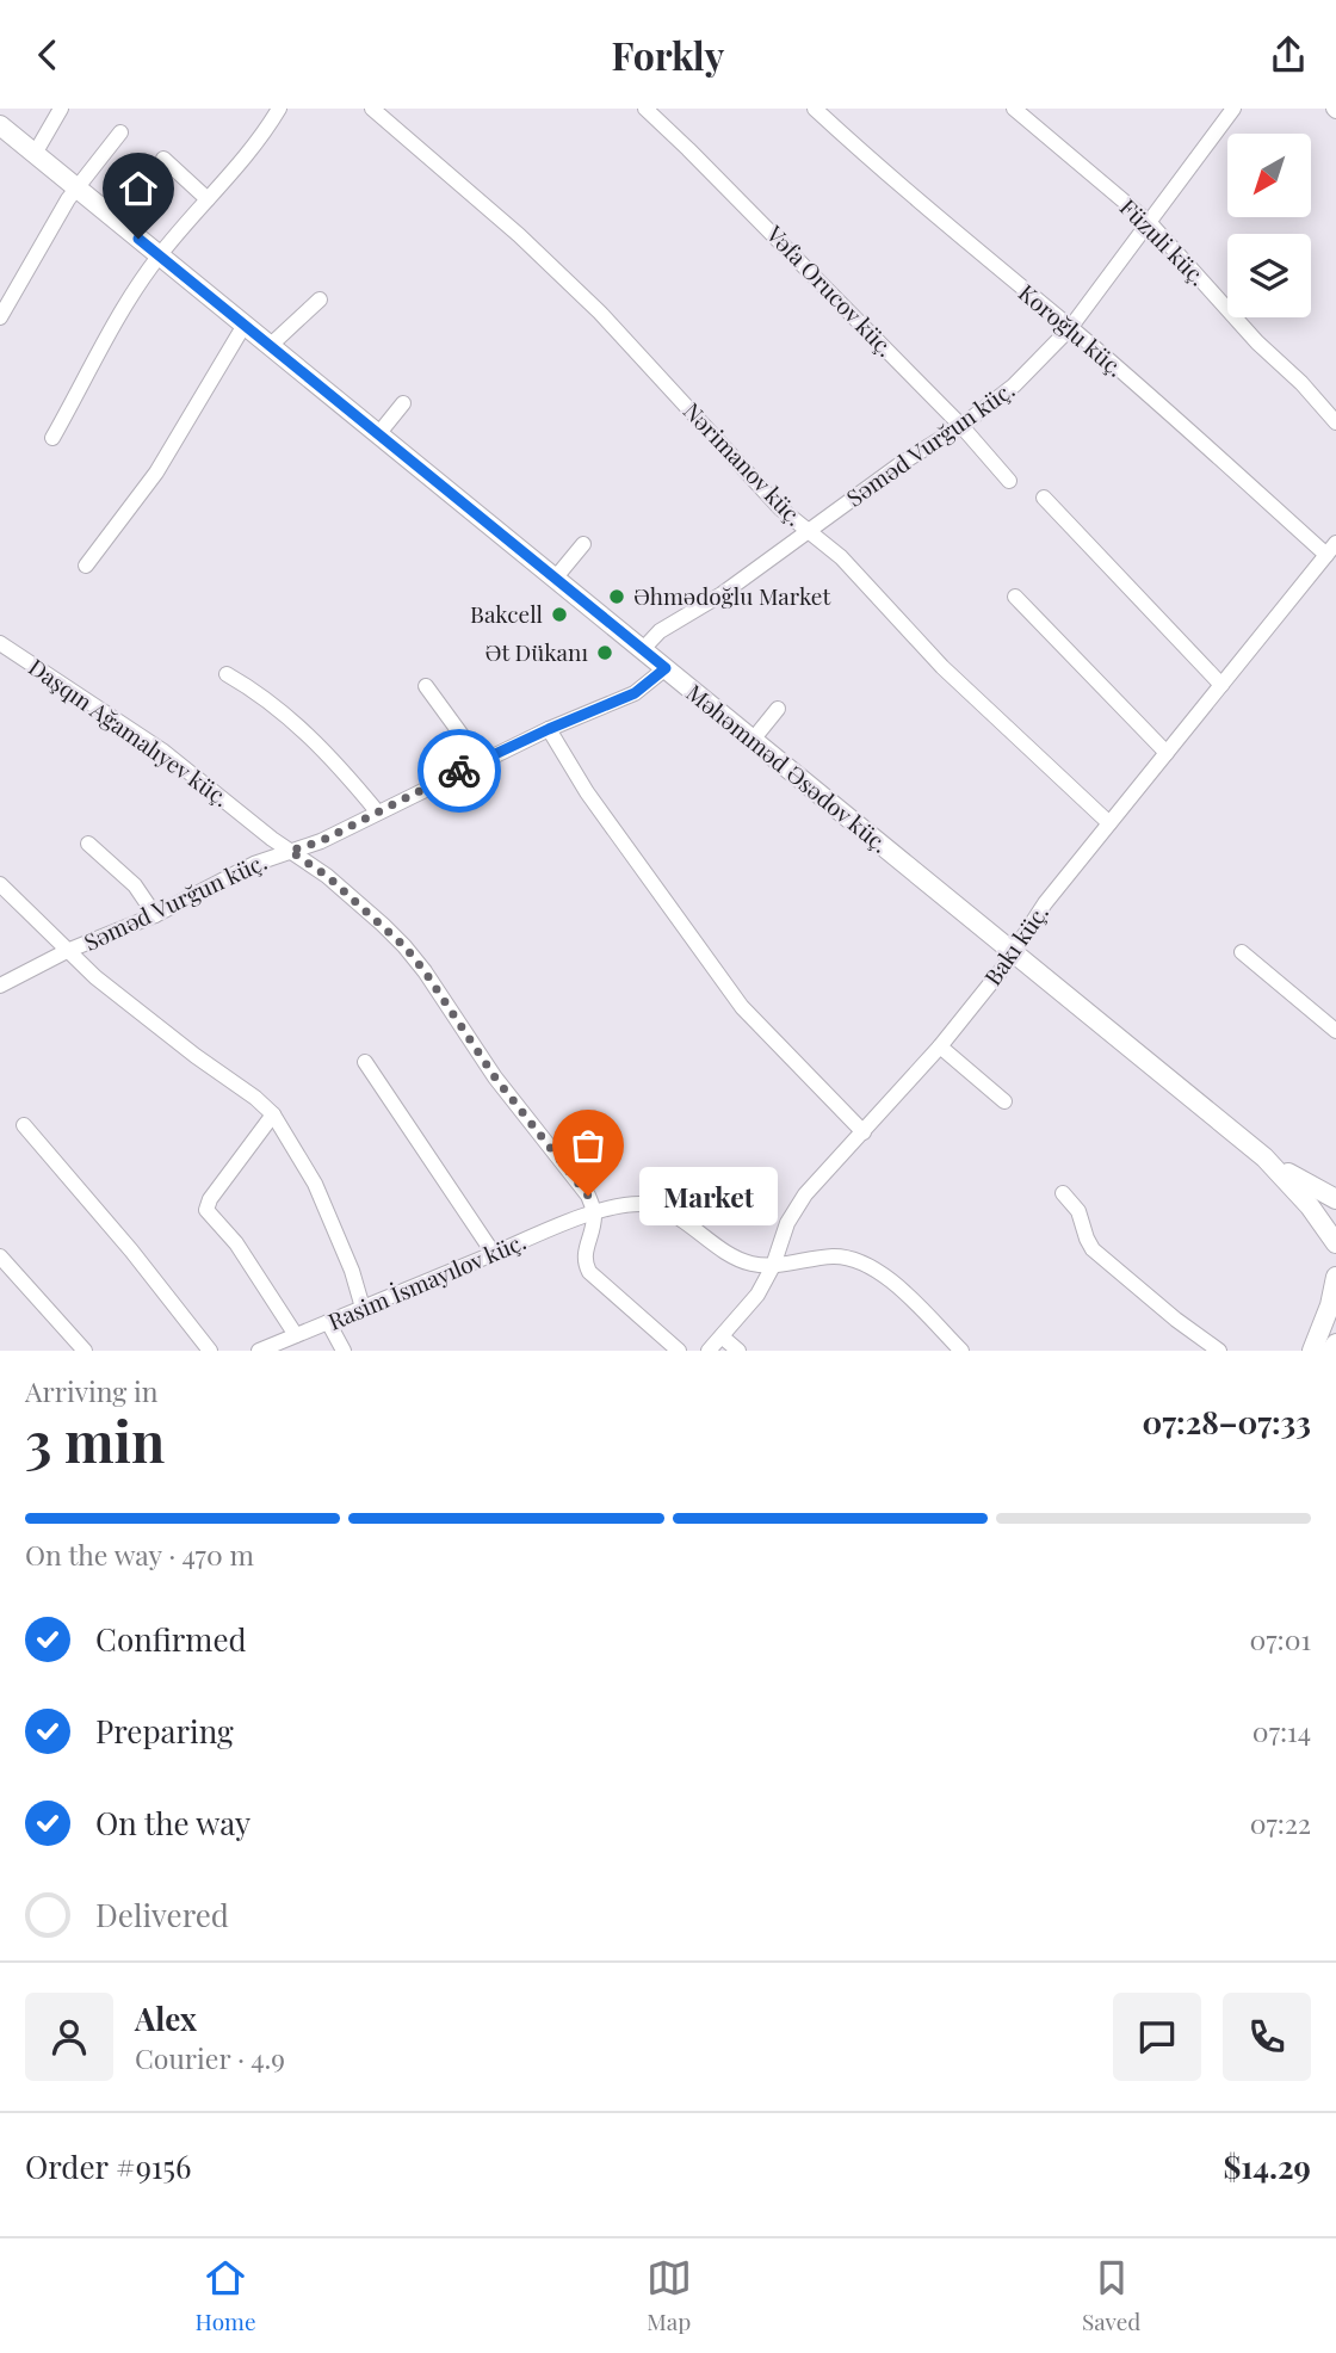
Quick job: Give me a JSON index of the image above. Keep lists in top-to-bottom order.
{
  "streets": {
    "main road": ["Məhəmməd Əsədov küç."],
    "street": [
      "Füzuli küç.",
      "Vəfa Orucov küç.",
      "Koroğlu küç.",
      "Səməd Vurğun küç.",
      "Nərimanov küç.",
      "Daşqın Ağamalıyev küç.",
      "Bakı küç.",
      "Rasim İsmayılov küç."
    ]
  },
  "crossings": [
    ["Füzuli küç.", "Səməd Vurğun küç."],
    ["Vəfa Orucov küç.", "Səməd Vurğun küç."],
    ["Koroğlu küç.", "Səməd Vurğun küç."],
    ["Koroğlu küç.", "Bakı küç."],
    ["Səməd Vurğun küç.", "Nərimanov küç."],
    ["Səməd Vurğun küç.", "Daşqın Ağamalıyev küç."],
    ["Səməd Vurğun küç.", "Məhəmməd Əsədov küç."],
    ["Nərimanov küç.", "Bakı küç."],
    ["Daşqın Ağamalıyev küç.", "Rasim İsmayılov küç."],
    ["Məhəmməd Əsədov küç.", "Bakı küç."],
    ["Bakı küç.", "Rasim İsmayılov küç."]
  ],
  "places": [
    "Əhmədoğlu Market",
    "Bakcell",
    "Ət Dükanı",
    "Market"
  ],
  "north": "bottom left",
  "page": {
    "header": "Forkly",
    "bubble": "Market",
    "heading": ["3 min", "Arriving in", "07:28–07:33"],
    "panel": [
      "Alex",
      "Courier · 4.9",
      "Order #9156",
      "$14.29"
    ],
    "bar": "On the way · 470 m",
    "list": [
      ["Confirmed", "07:01"],
      ["Preparing", "07:14"],
      ["On the way", "07:22"],
      "Delivered"
    ],
    "tabs": ["Home", "Map", "Saved"]
  }
}
